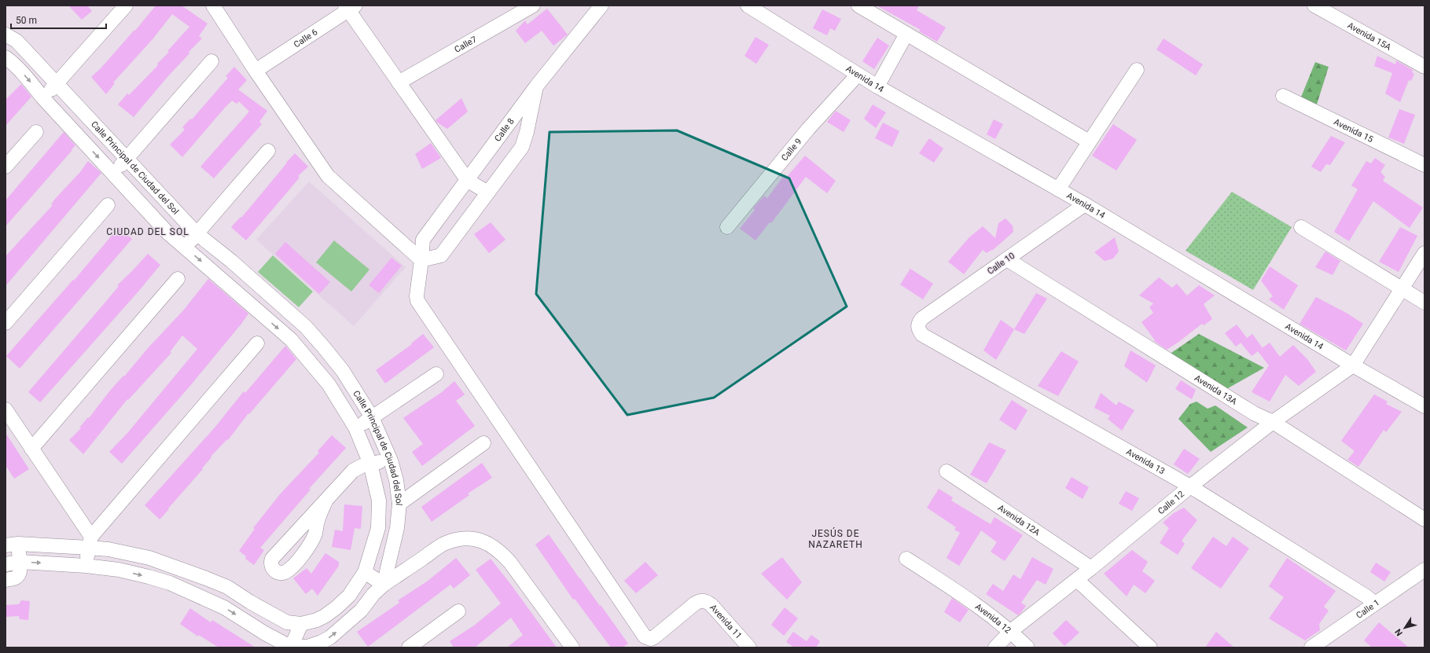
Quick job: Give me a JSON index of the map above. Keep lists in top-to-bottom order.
{
  "streets": {
    "street": [
      "Avenida 15A",
      "Calle 6",
      "Calle7",
      "Avenida 14",
      "Calle 8",
      "Avenida 15",
      "Calle 9",
      "Calle Principal de Ciudad del Sol",
      "Calle 10",
      "Avenida 13A",
      "Avenida 13",
      "Calle 12",
      "Avenida 12A",
      "Calle 1",
      "Avenida 12",
      "Avenida 11"
    ]
  },
  "crossings": [
    ["Avenida 14", "Calle 9"],
    ["Avenida 14", "Calle 10"],
    ["Avenida 14", "Calle 12"],
    ["Calle 8", "Avenida 11"],
    ["Calle 10", "Avenida 13A"],
    ["Calle 10", "Avenida 13"],
    ["Avenida 13A", "Calle 12"],
    ["Avenida 13", "Calle 12"],
    ["Avenida 13", "Calle 1"],
    ["Calle 12", "Avenida 12A"],
    ["Calle 12", "Avenida 12"]
  ],
  "districts": ["CIUDAD DEL SOL", "JESÚS DE NAZARETH"],
  "scale_bar": "50 m",
  "north": "bottom left"
}
